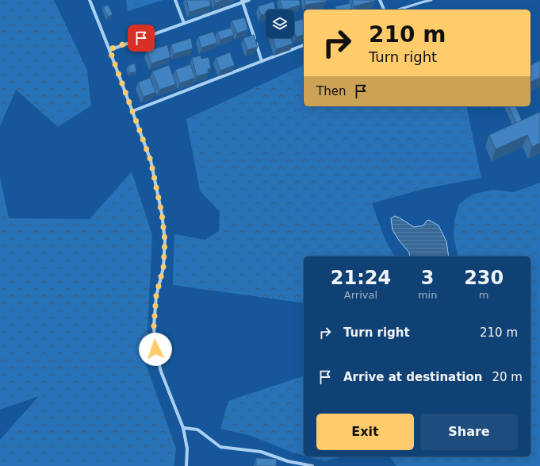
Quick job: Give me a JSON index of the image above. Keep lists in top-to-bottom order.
{
  "page": {
    "turn": ["210 m", "Turn right"],
    "then": "Then",
    "eta": [
      "21:24",
      "Arrival",
      "3",
      "min",
      "230",
      "m"
    ],
    "list": [
      {
        "name": "Turn right",
        "value": "210 m"
      },
      {
        "name": "Arrive at destination",
        "value": "20 m"
      }
    ],
    "buttons": ["Exit", "Share"]
  }
}
